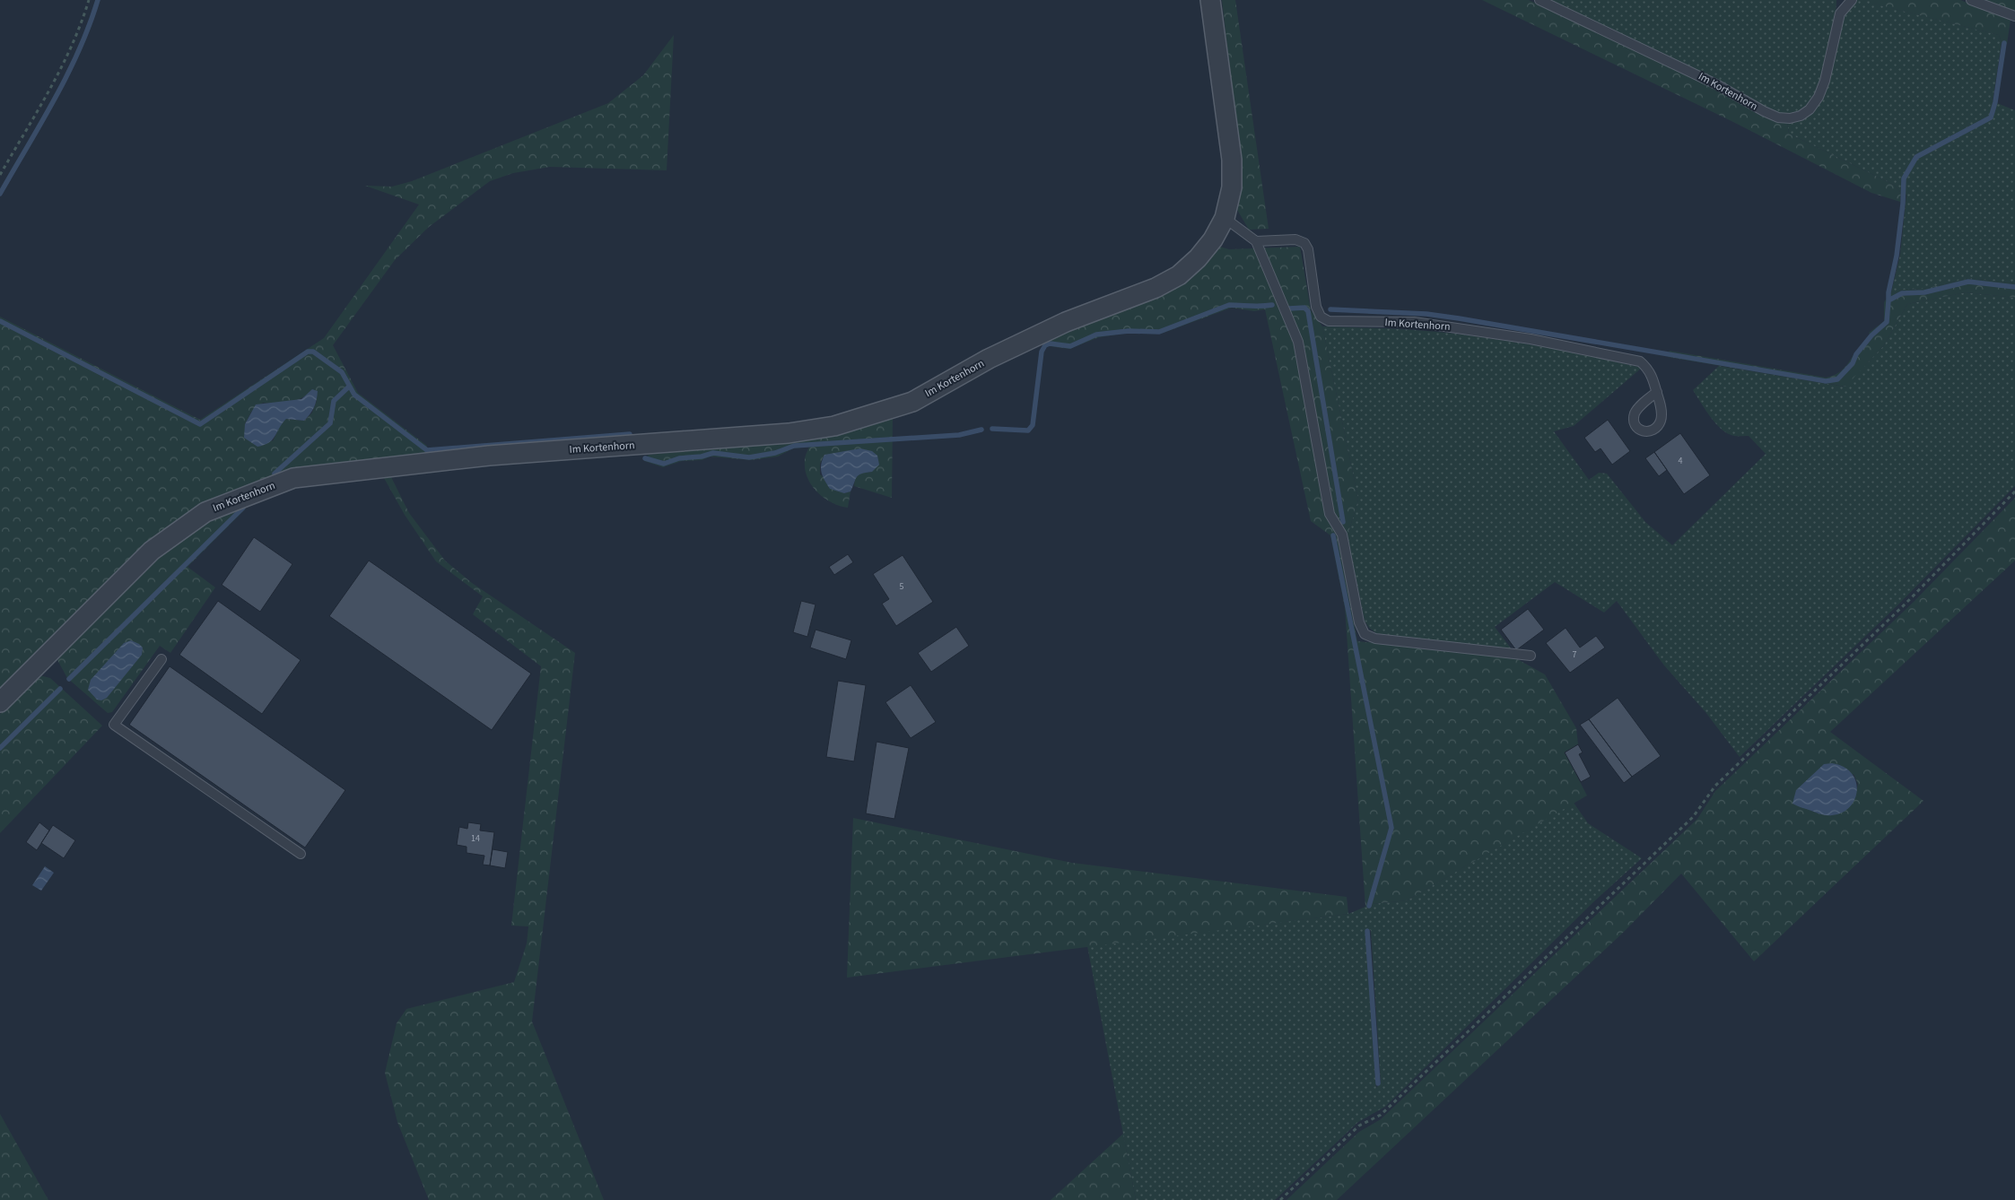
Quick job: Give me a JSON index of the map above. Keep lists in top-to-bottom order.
{
  "streets": {
    "street": ["Im Kortenhorn"]
  },
  "house_numbers": [
    "4",
    "5",
    "7",
    "14"
  ]
}
